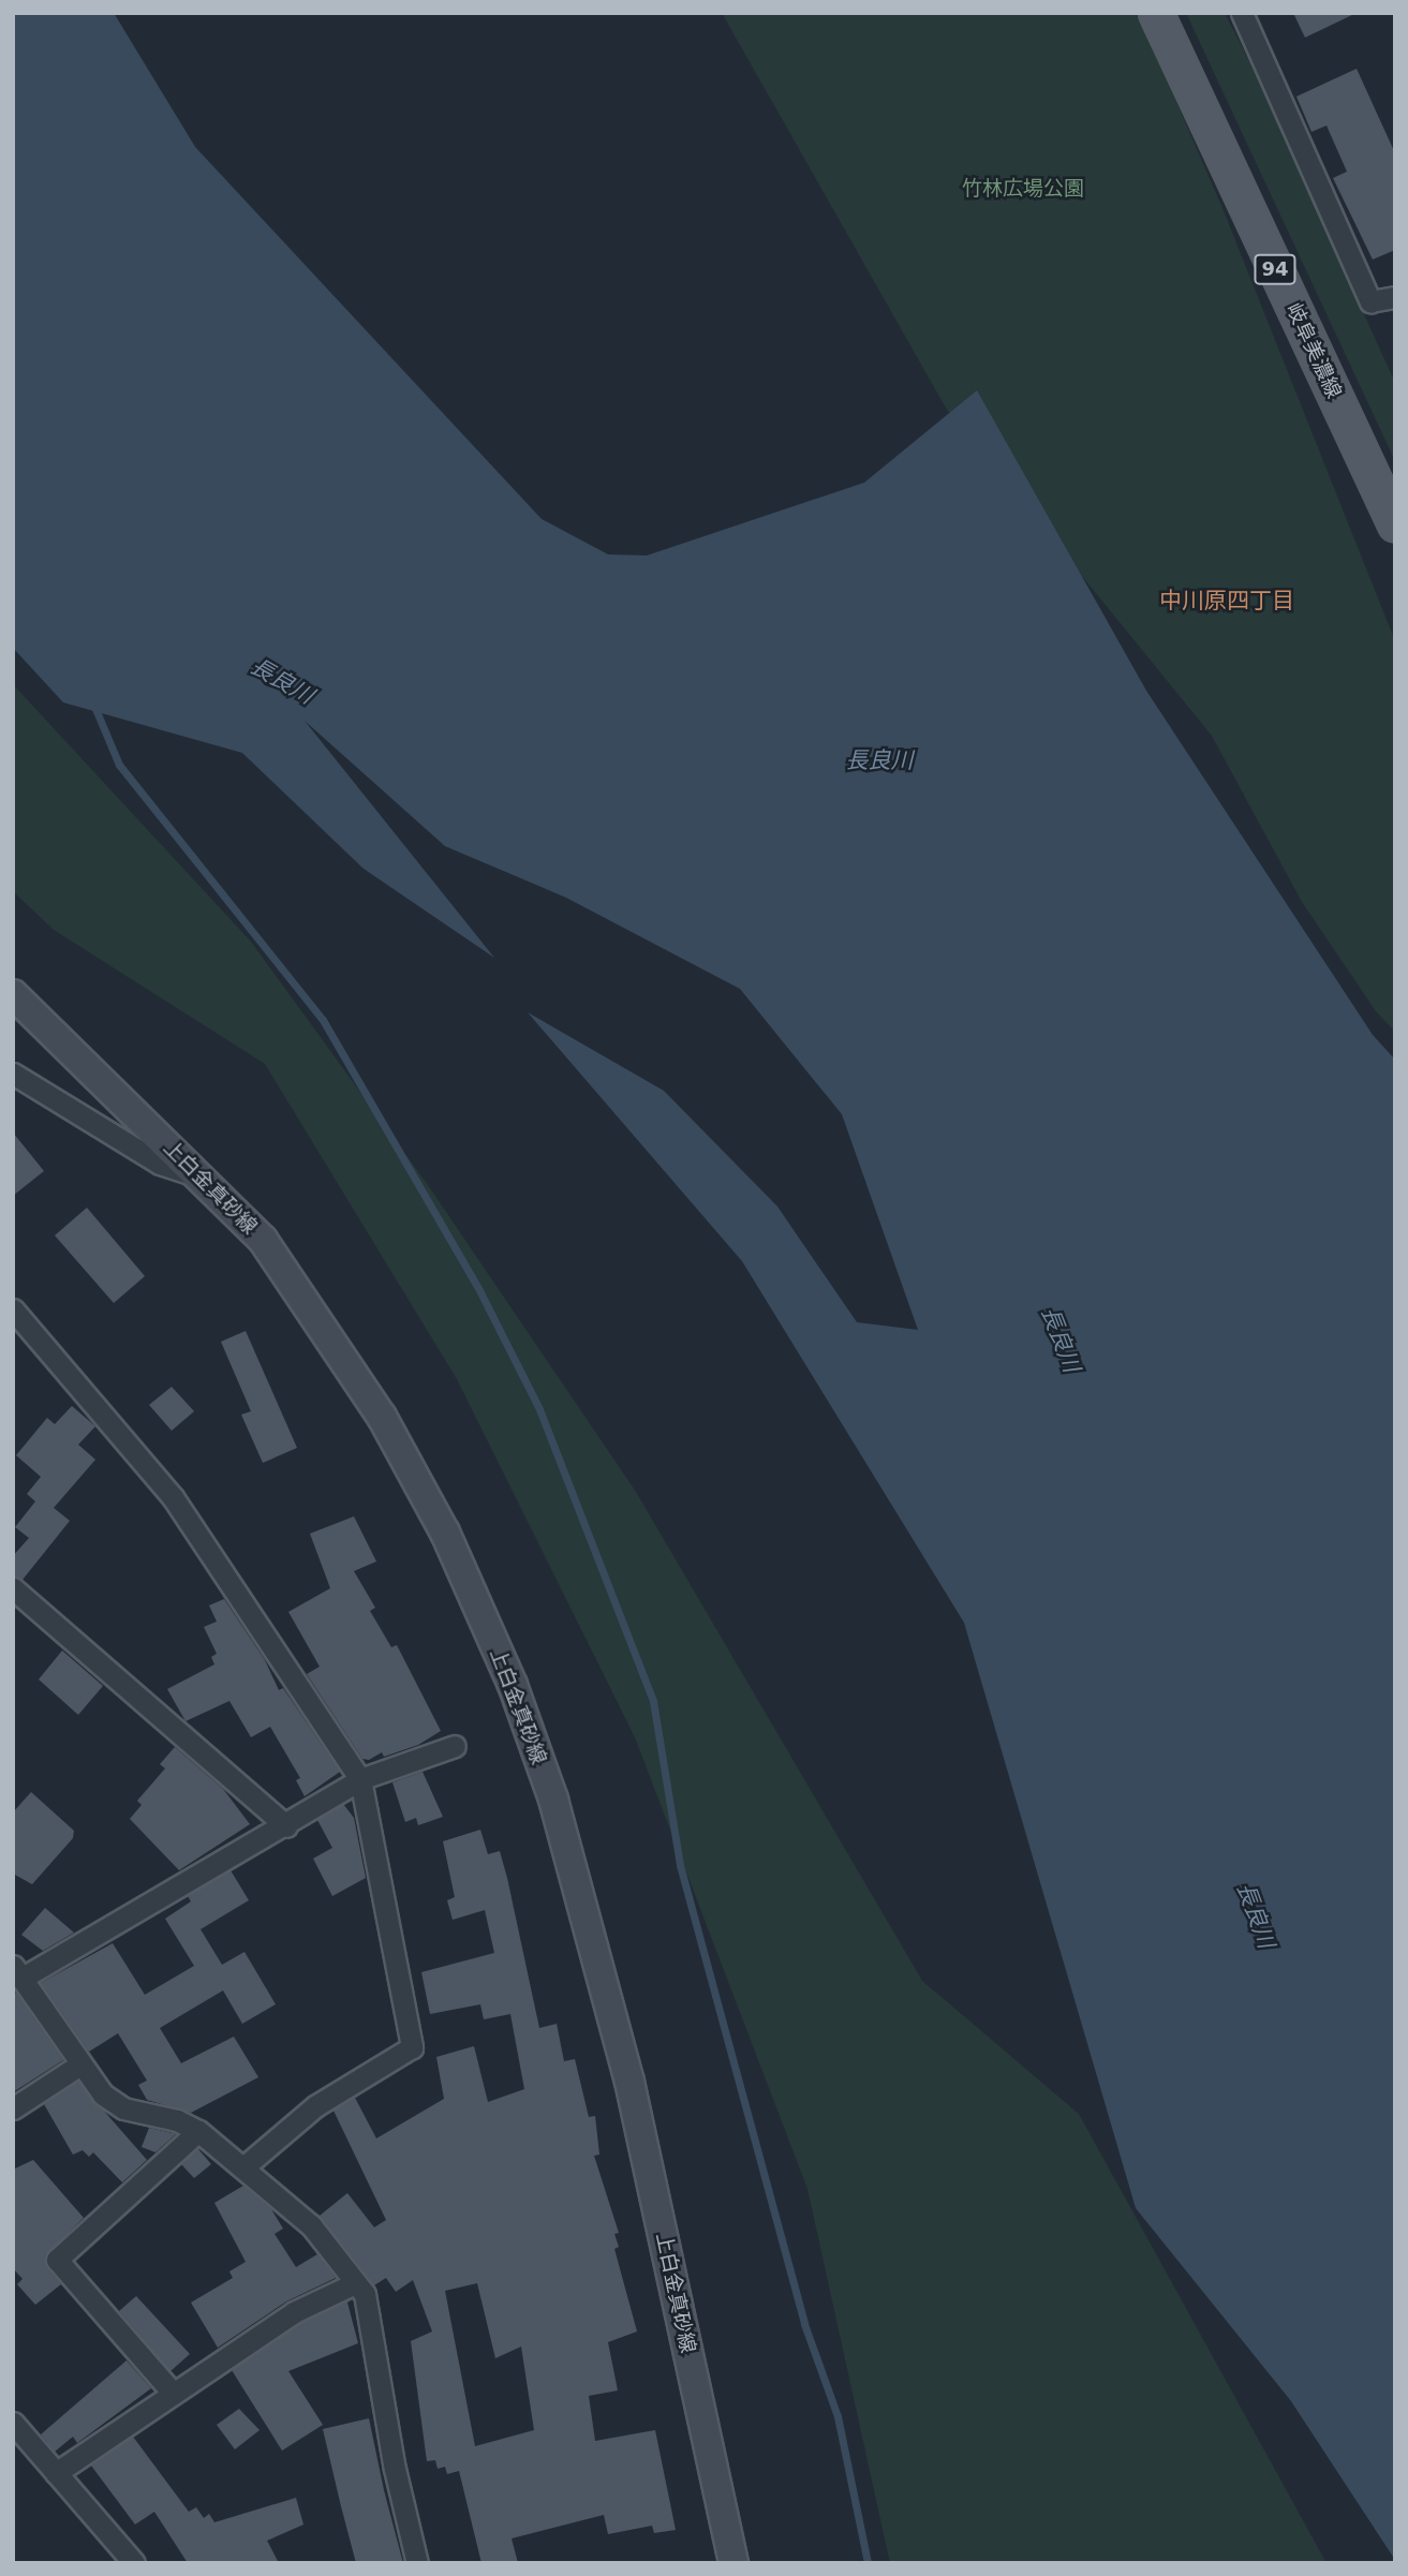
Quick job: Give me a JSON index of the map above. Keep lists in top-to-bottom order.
{
  "streets": {
    "main road": ["94", "岐阜美濃線", "上白金真砂線"]
  },
  "districts": ["中川原四丁目"],
  "water": ["長良川"],
  "parks": ["竹林広場公園"]
}
